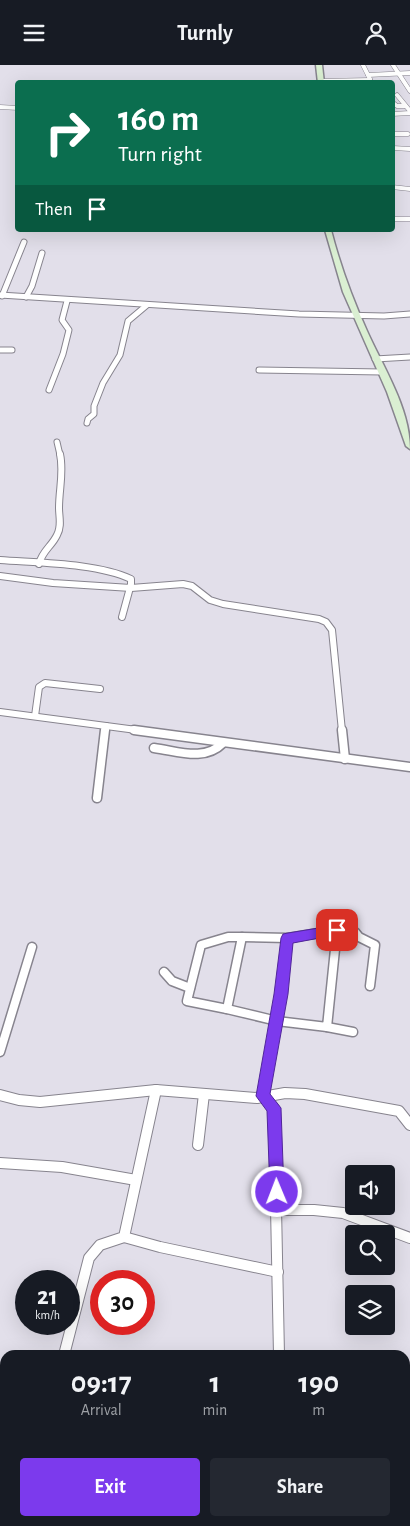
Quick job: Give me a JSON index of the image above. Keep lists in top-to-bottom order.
{
  "page": {
    "header": "Turnly",
    "turn": ["160 m", "Turn right"],
    "then": "Then",
    "speed": "21 km/h",
    "limit": "30",
    "eta": [
      "09:17",
      "Arrival",
      "1",
      "min",
      "190",
      "m"
    ],
    "buttons": ["Exit", "Share"]
  }
}
